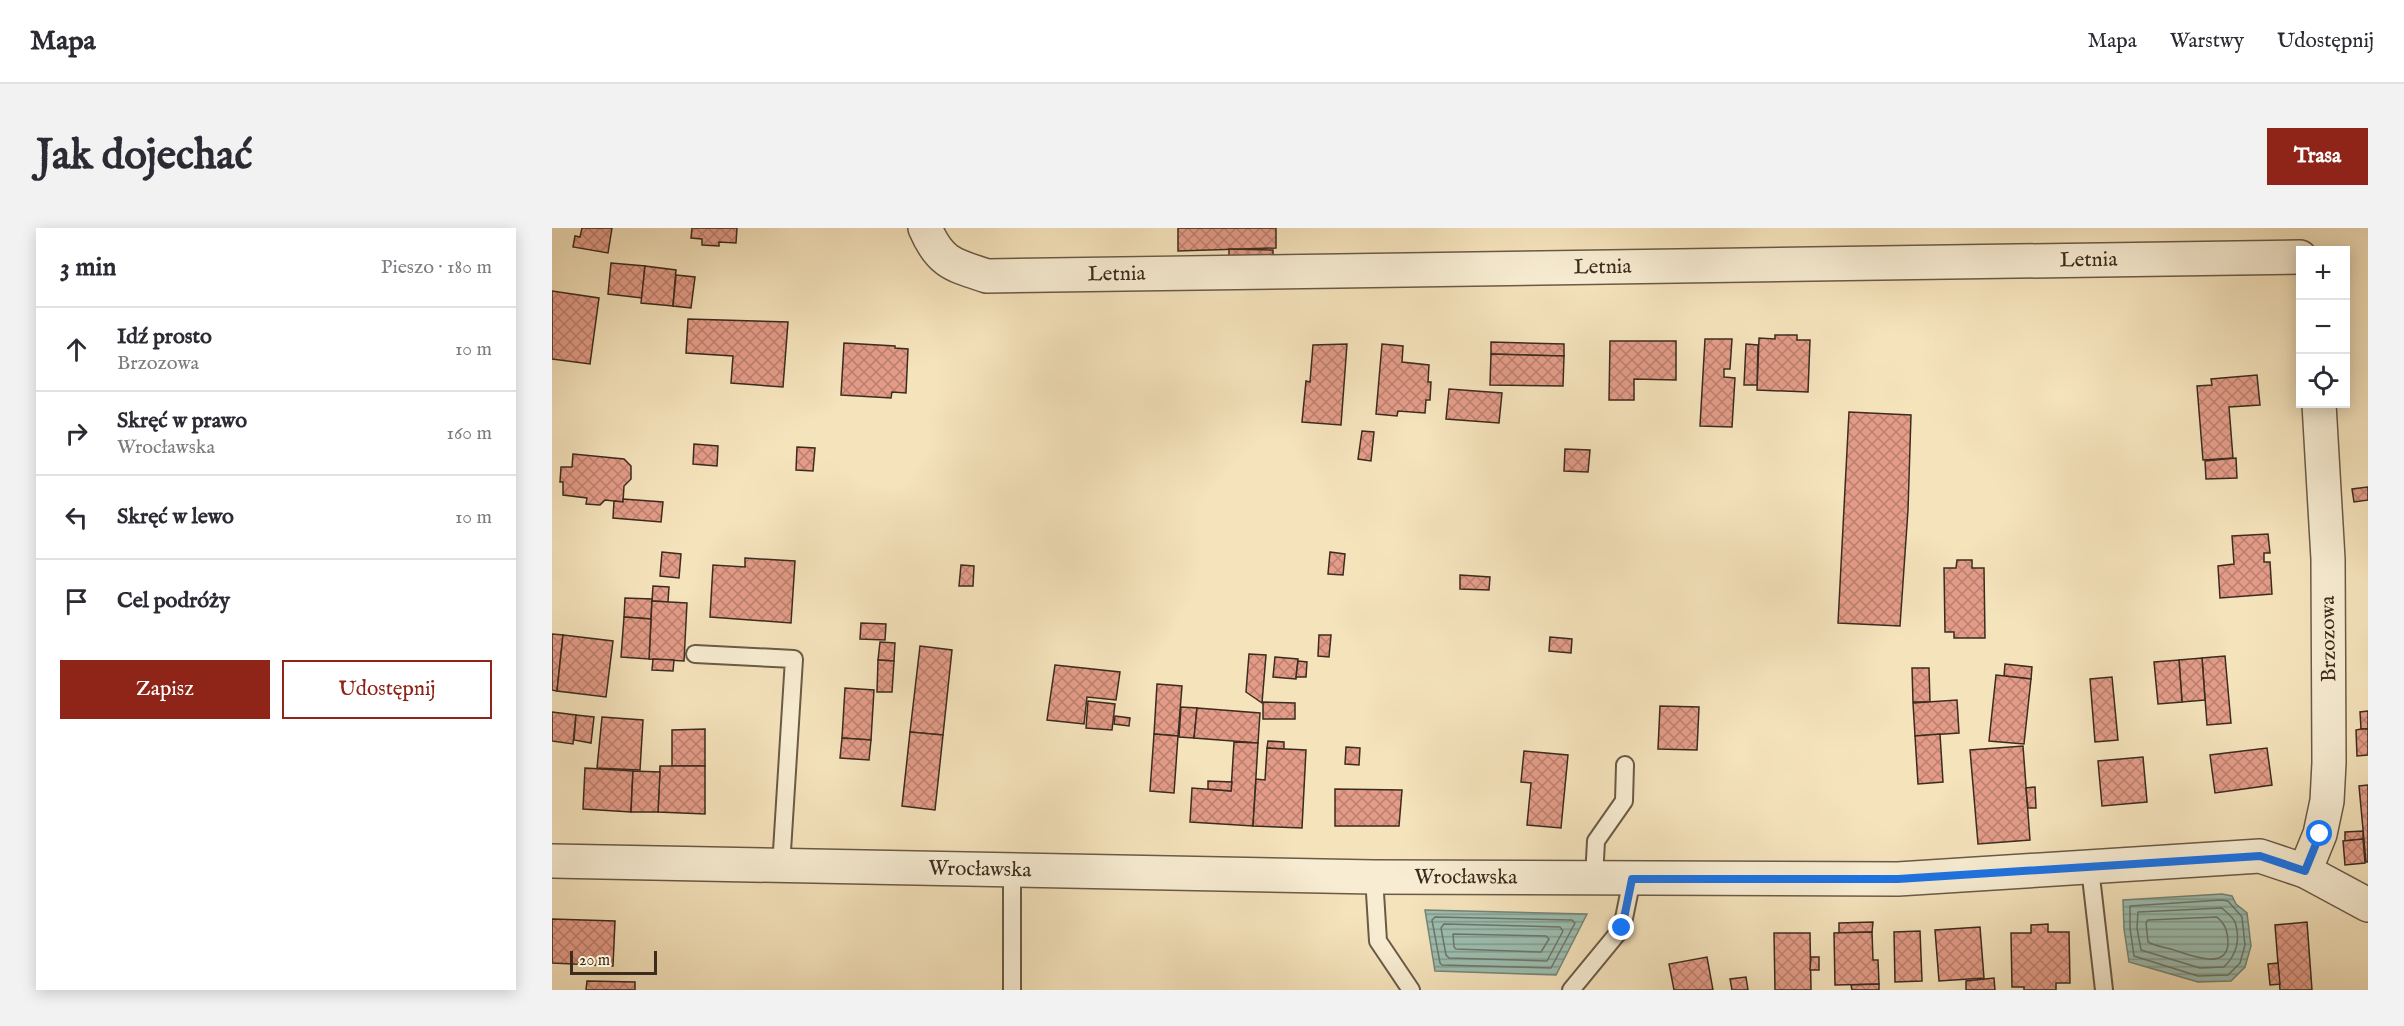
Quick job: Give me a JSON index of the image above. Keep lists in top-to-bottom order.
{
  "streets": {
    "street": ["Letnia", "Brzozowa", "Wrocławska"]
  },
  "crossings": [
    ["Brzozowa", "Wrocławska"]
  ],
  "scale_bar": "20 m",
  "page": {
    "header": "Mapa",
    "nav": ["Mapa", "Warstwy", "Udostępnij"],
    "buttons": [
      "Trasa",
      ["Zapisz", "Udostępnij"]
    ],
    "title": "Jak dojechać",
    "heading": ["3 min", "Pieszo · 180 m"],
    "map_buttons": ["+", "−"],
    "list": [
      ["Idź prosto", "Brzozowa", "10 m"],
      ["Skręć w prawo", "Wrocławska", "160 m"],
      ["Skręć w lewo", "10 m"],
      "Cel podróży"
    ],
    "scale": "20 m"
  }
}
